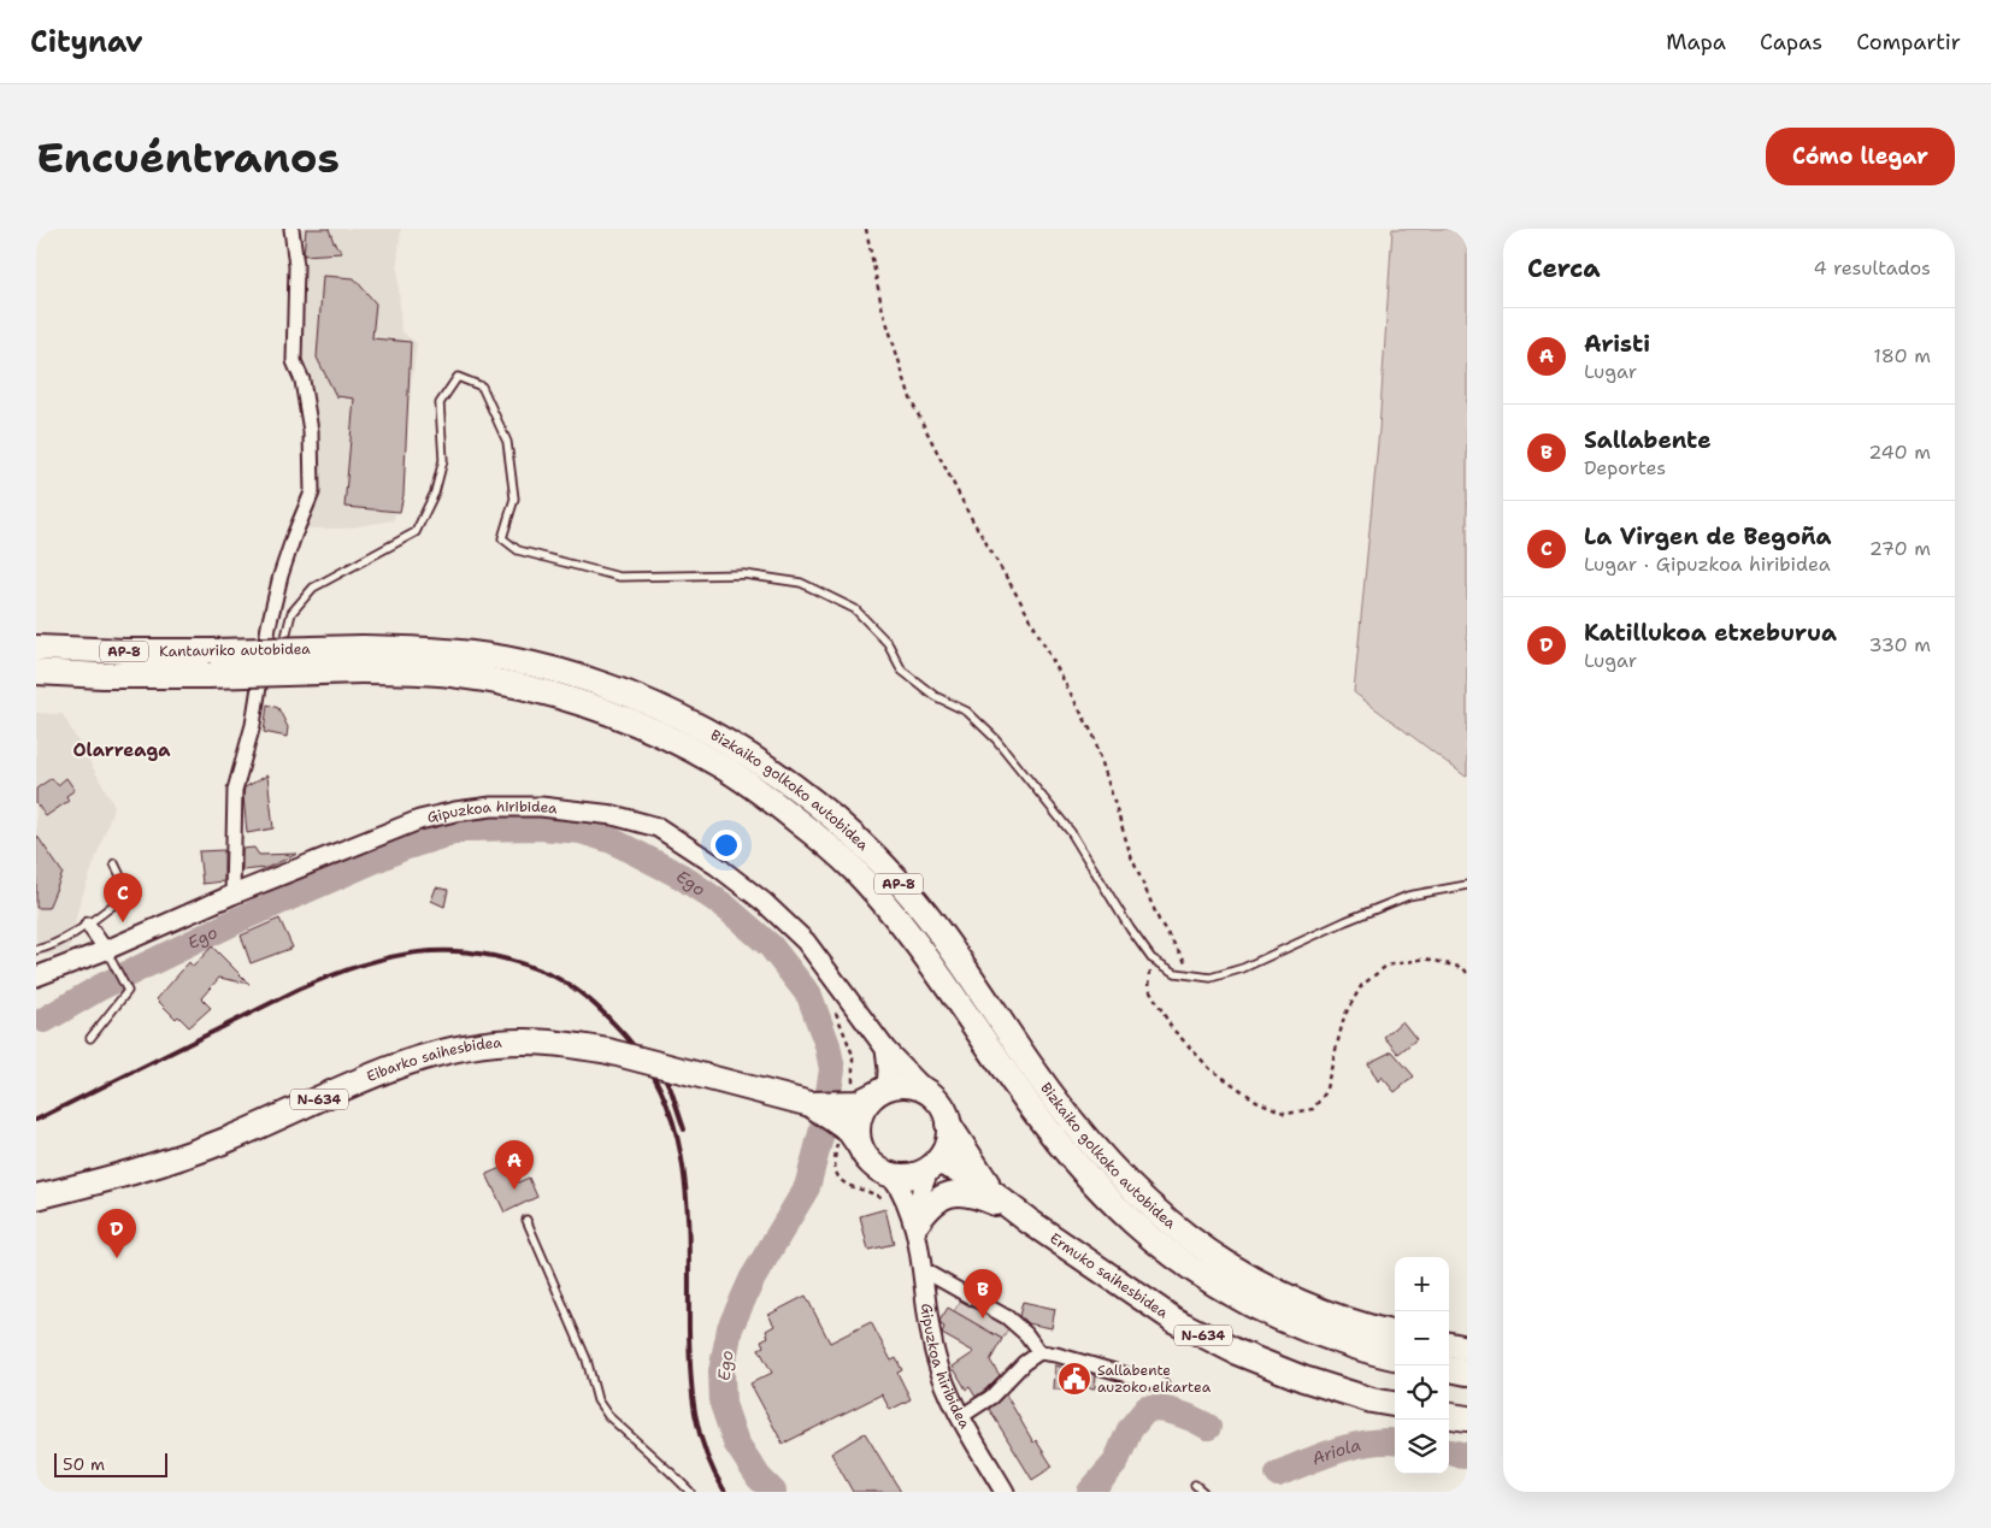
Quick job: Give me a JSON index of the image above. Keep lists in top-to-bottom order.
{
  "streets": {
    "highway": [
      "Kantauriko autobidea",
      "AP-8",
      "Bizkaiko golkoko autobidea",
      "Eibarko saihesbidea",
      "N-634",
      "Ermuko saihesbidea"
    ],
    "street": ["Gipuzkoa hiribidea"]
  },
  "crossings": [
    ["Kantauriko autobidea", "Bizkaiko golkoko autobidea"],
    ["AP-8", "Bizkaiko golkoko autobidea"],
    ["Gipuzkoa hiribidea", "Eibarko saihesbidea"],
    ["Gipuzkoa hiribidea", "N-634"],
    ["Eibarko saihesbidea", "N-634"]
  ],
  "districts": ["Olarreaga"],
  "water": ["Ego", "Ariola"],
  "places": {
    "public building": ["Sallabente auzoko elkartea"]
  },
  "scale_bar": "50 m",
  "page": {
    "header": "Citynav",
    "nav": ["Mapa", "Capas", "Compartir"],
    "buttons": "Cómo llegar",
    "title": "Encuéntranos",
    "heading": ["Cerca", "4 resultados"],
    "list": [
      {
        "mark": "A",
        "name": "Aristi",
        "note": "Lugar",
        "value": "180 m"
      },
      {
        "mark": "B",
        "name": "Sallabente",
        "note": "Deportes",
        "value": "240 m"
      },
      {
        "mark": "C",
        "name": "La Virgen de Begoña",
        "note": "Lugar · Gipuzkoa hiribidea",
        "value": "270 m"
      },
      {
        "mark": "D",
        "name": "Katillukoa etxeburua",
        "note": "Lugar",
        "value": "330 m"
      }
    ],
    "pins": [
      "C",
      "A",
      "D",
      "B"
    ],
    "map_buttons": ["+", "−"],
    "scale": "50 m"
  }
}
